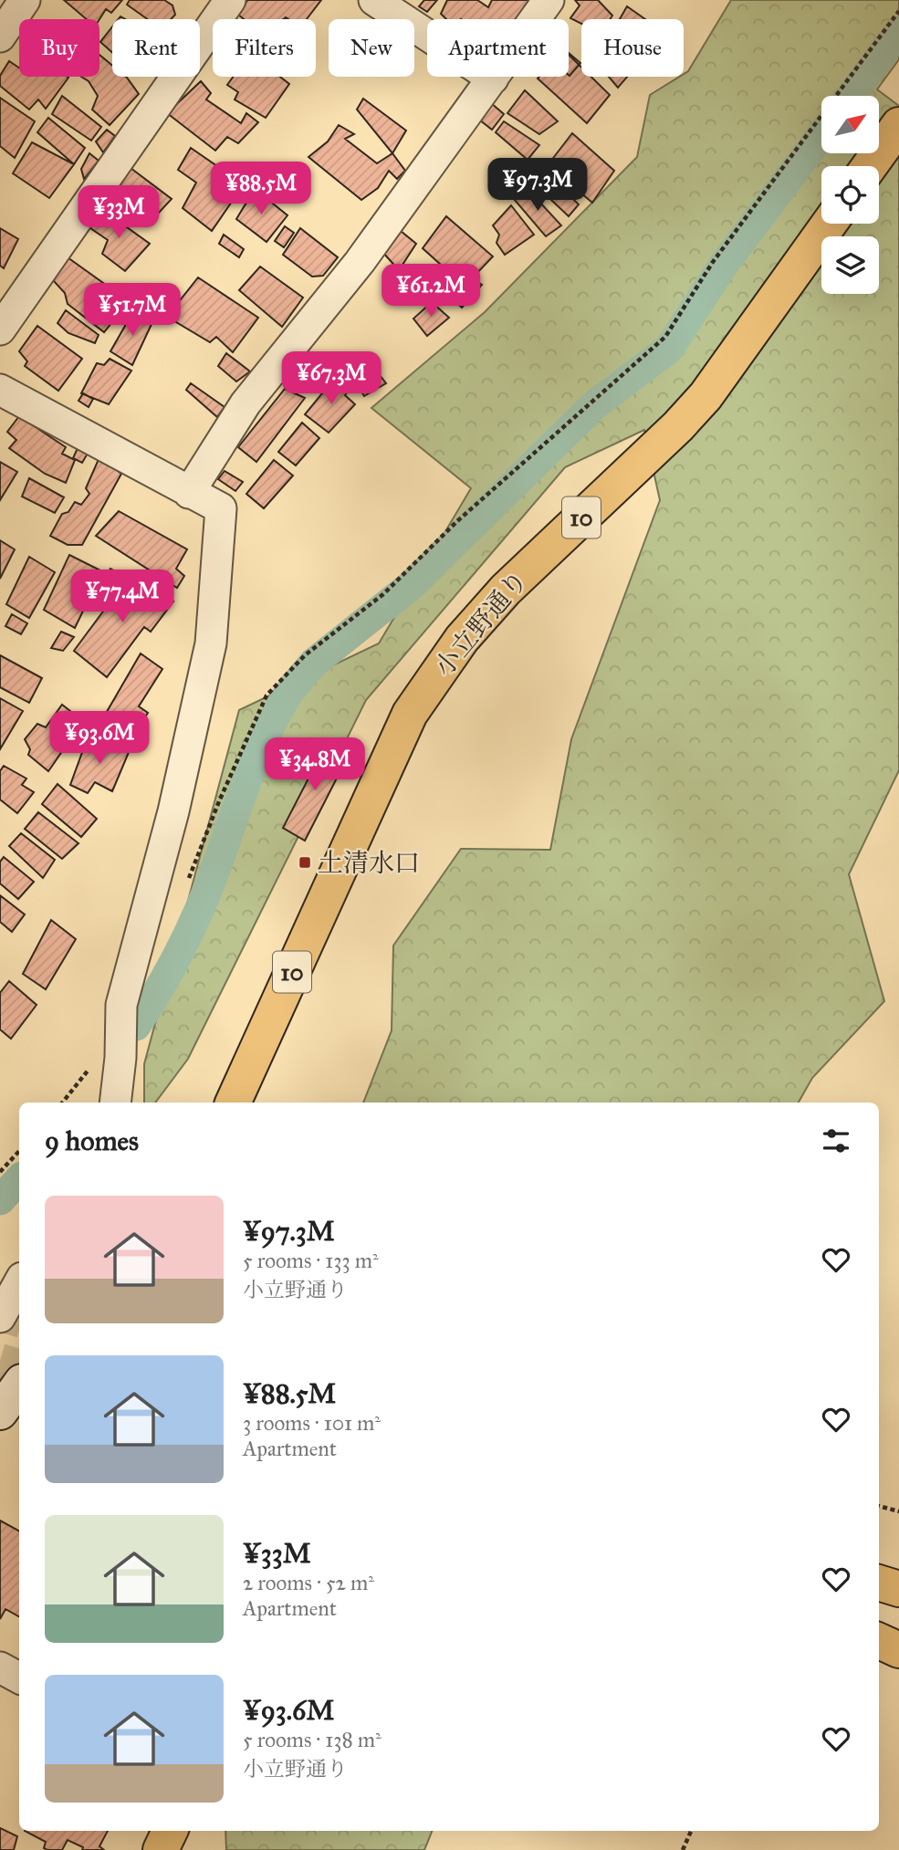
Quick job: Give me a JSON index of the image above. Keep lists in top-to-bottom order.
{
  "streets": {
    "main road": ["10", "小立野通り"]
  },
  "places": {
    "transit": ["土清水口"]
  },
  "north": "top right",
  "page": {
    "chip": [
      "Buy",
      "Rent",
      "Filters",
      "New",
      "Apartment",
      "House"
    ],
    "price": [
      "¥97.3M",
      "¥88.5M",
      "¥33M",
      "¥61.2M",
      "¥51.7M",
      "¥67.3M",
      "¥77.4M",
      "¥93.6M",
      "¥34.8M"
    ],
    "heading": "9 homes",
    "list": [
      {
        "name": "¥97.3M",
        "note": "5 rooms · 133 m² · 小立野通り"
      },
      {
        "name": "¥88.5M",
        "note": "3 rooms · 101 m² · Apartment"
      },
      {
        "name": "¥33M",
        "note": "2 rooms · 52 m² · Apartment"
      },
      {
        "name": "¥93.6M",
        "note": "5 rooms · 138 m² · 小立野通り"
      }
    ]
  }
}
